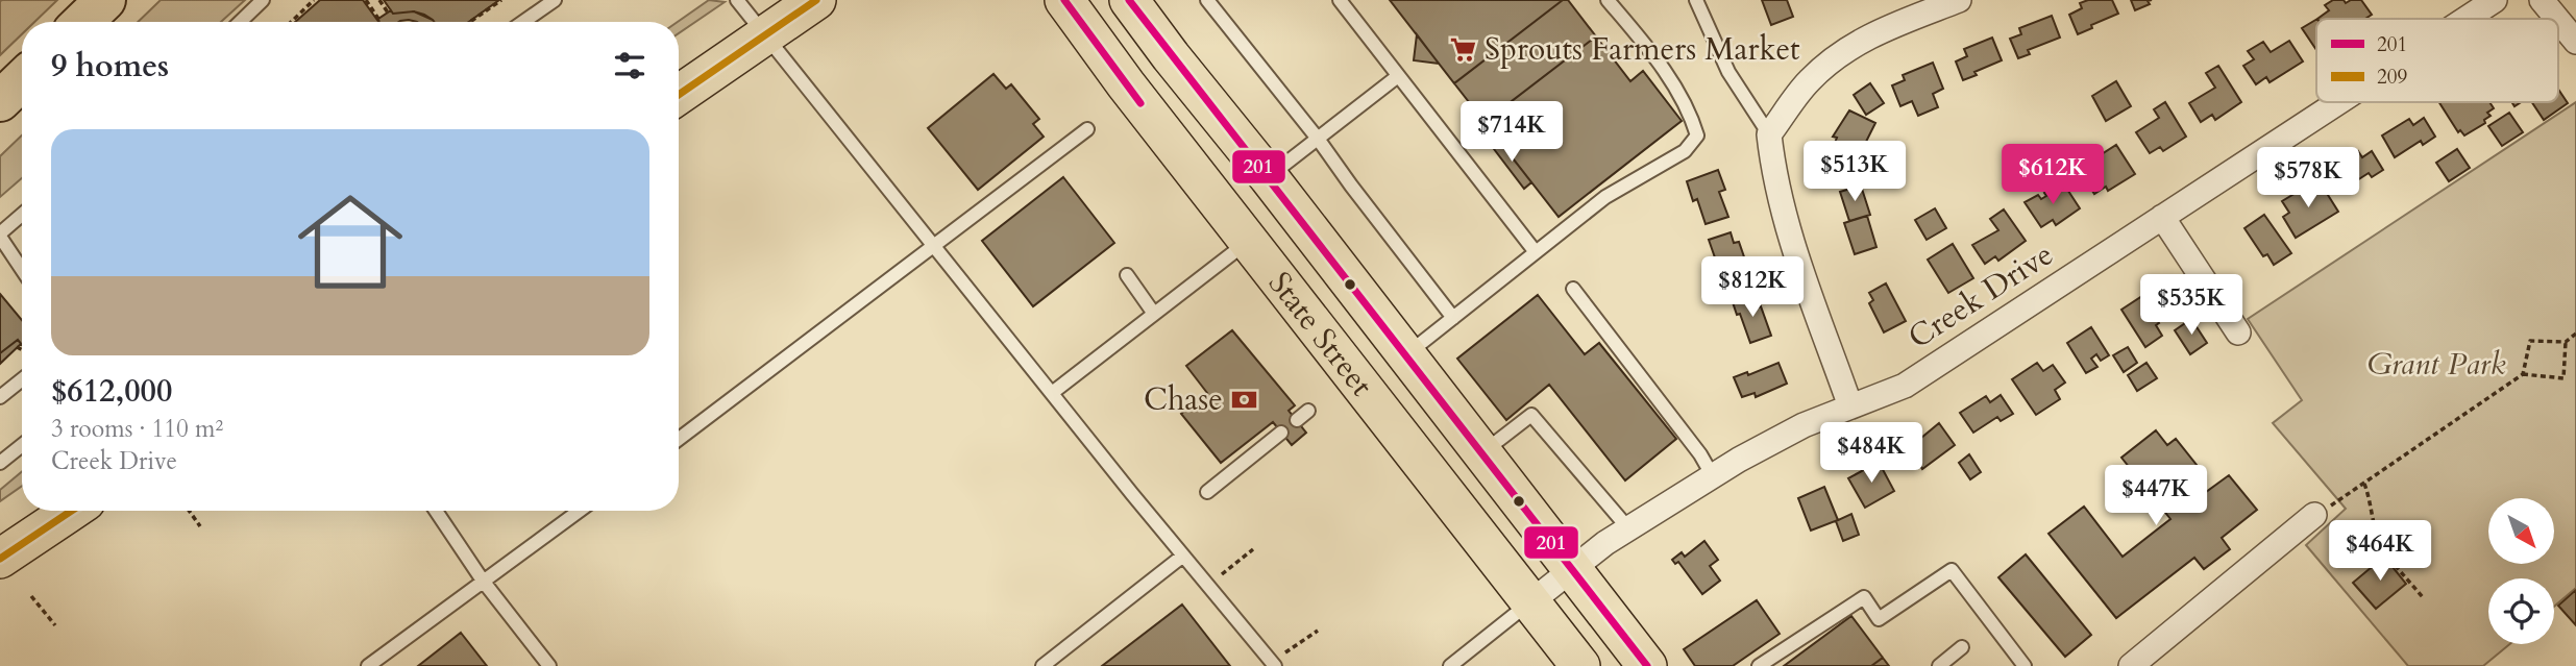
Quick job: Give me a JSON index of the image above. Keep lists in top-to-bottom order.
{
  "streets": {
    "main road": ["State Street"],
    "street": ["Creek Drive"]
  },
  "crossings": [
    ["Creek Drive", "State Street"]
  ],
  "parks": ["Grant Park"],
  "places": {
    "supermarket": ["Sprouts Farmers Market"],
    "bank": ["Chase"]
  },
  "lines": ["transit line 201", "transit line 209"],
  "legend": ["201", "209"],
  "north": "bottom right",
  "page": {
    "heading": "9 homes",
    "price": [
      "$714K",
      "$513K",
      "$612K",
      "$578K",
      "$812K",
      "$535K",
      "$484K",
      "$447K",
      "$464K"
    ],
    "list": [
      {
        "name": "$612,000",
        "note": "3 rooms · 110 m² · Creek Drive"
      }
    ]
  }
}
